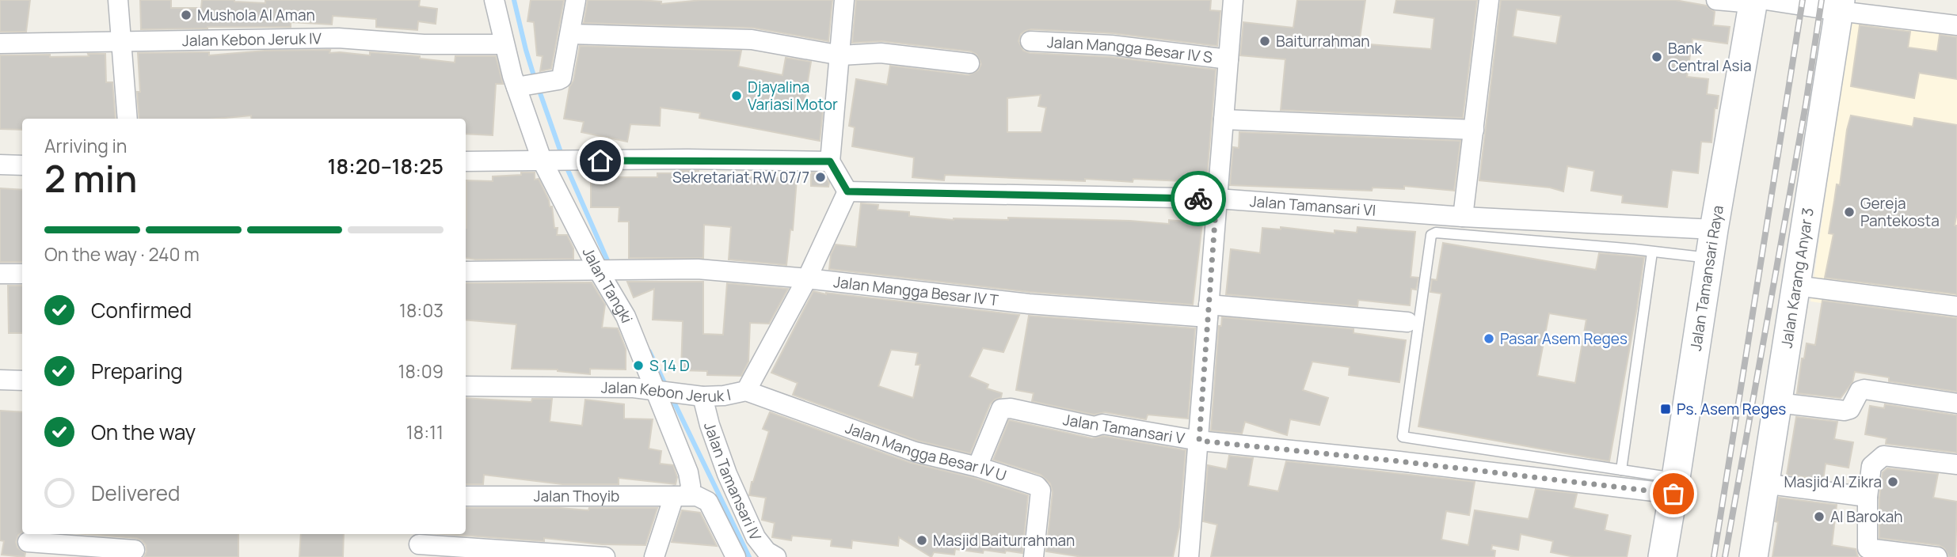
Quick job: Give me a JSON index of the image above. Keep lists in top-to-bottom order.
{
  "streets": {
    "street": [
      "Jalan Kebon Jeruk IV",
      "Jalan Mangga Besar IV S",
      "Jalan Tamansari VI",
      "Jalan Tamansari Raya",
      "Jalan Karang Anyar 3",
      "Jalan Tangki",
      "Jalan Mangga Besar IV T",
      "Jalan Kebon Jeruk I",
      "Jalan Tamansari V",
      "Jalan Mangga Besar IV U",
      "Jalan Tamansari IV",
      "Jalan Thoyib"
    ]
  },
  "crossings": [
    ["Jalan Kebon Jeruk IV", "Jalan Tangki"],
    ["Jalan Tamansari VI", "Jalan Tamansari Raya"],
    ["Jalan Tamansari VI", "Jalan Kebon Jeruk I"],
    ["Jalan Tamansari Raya", "Jalan Tamansari V"],
    ["Jalan Tangki", "Jalan Mangga Besar IV T"],
    ["Jalan Tangki", "Jalan Kebon Jeruk I"],
    ["Jalan Tangki", "Jalan Thoyib"],
    ["Jalan Mangga Besar IV T", "Jalan Kebon Jeruk I"],
    ["Jalan Kebon Jeruk I", "Jalan Mangga Besar IV U"],
    ["Jalan Kebon Jeruk I", "Jalan Tamansari IV"],
    ["Jalan Tamansari V", "Jalan Mangga Besar IV U"]
  ],
  "places": {
    "other": [
      "Mushola Al Aman",
      "Baiturrahman",
      "Bank Central Asia",
      "Djayalina Variasi Motor",
      "Sekretariat RW 07/7",
      "Gereja Pantekosta",
      "Pasar Asem Reges",
      "S 14 D",
      "Masjid Al Zikra",
      "Al Barokah",
      "Masjid Baiturrahman"
    ],
    "transit": ["Ps. Asem Reges"]
  },
  "page": {
    "heading": ["2 min", "Arriving in", "18:20–18:25"],
    "bar": "On the way · 240 m",
    "list": [
      ["Confirmed", "18:03"],
      ["Preparing", "18:09"],
      ["On the way", "18:11"],
      "Delivered"
    ]
  }
}
